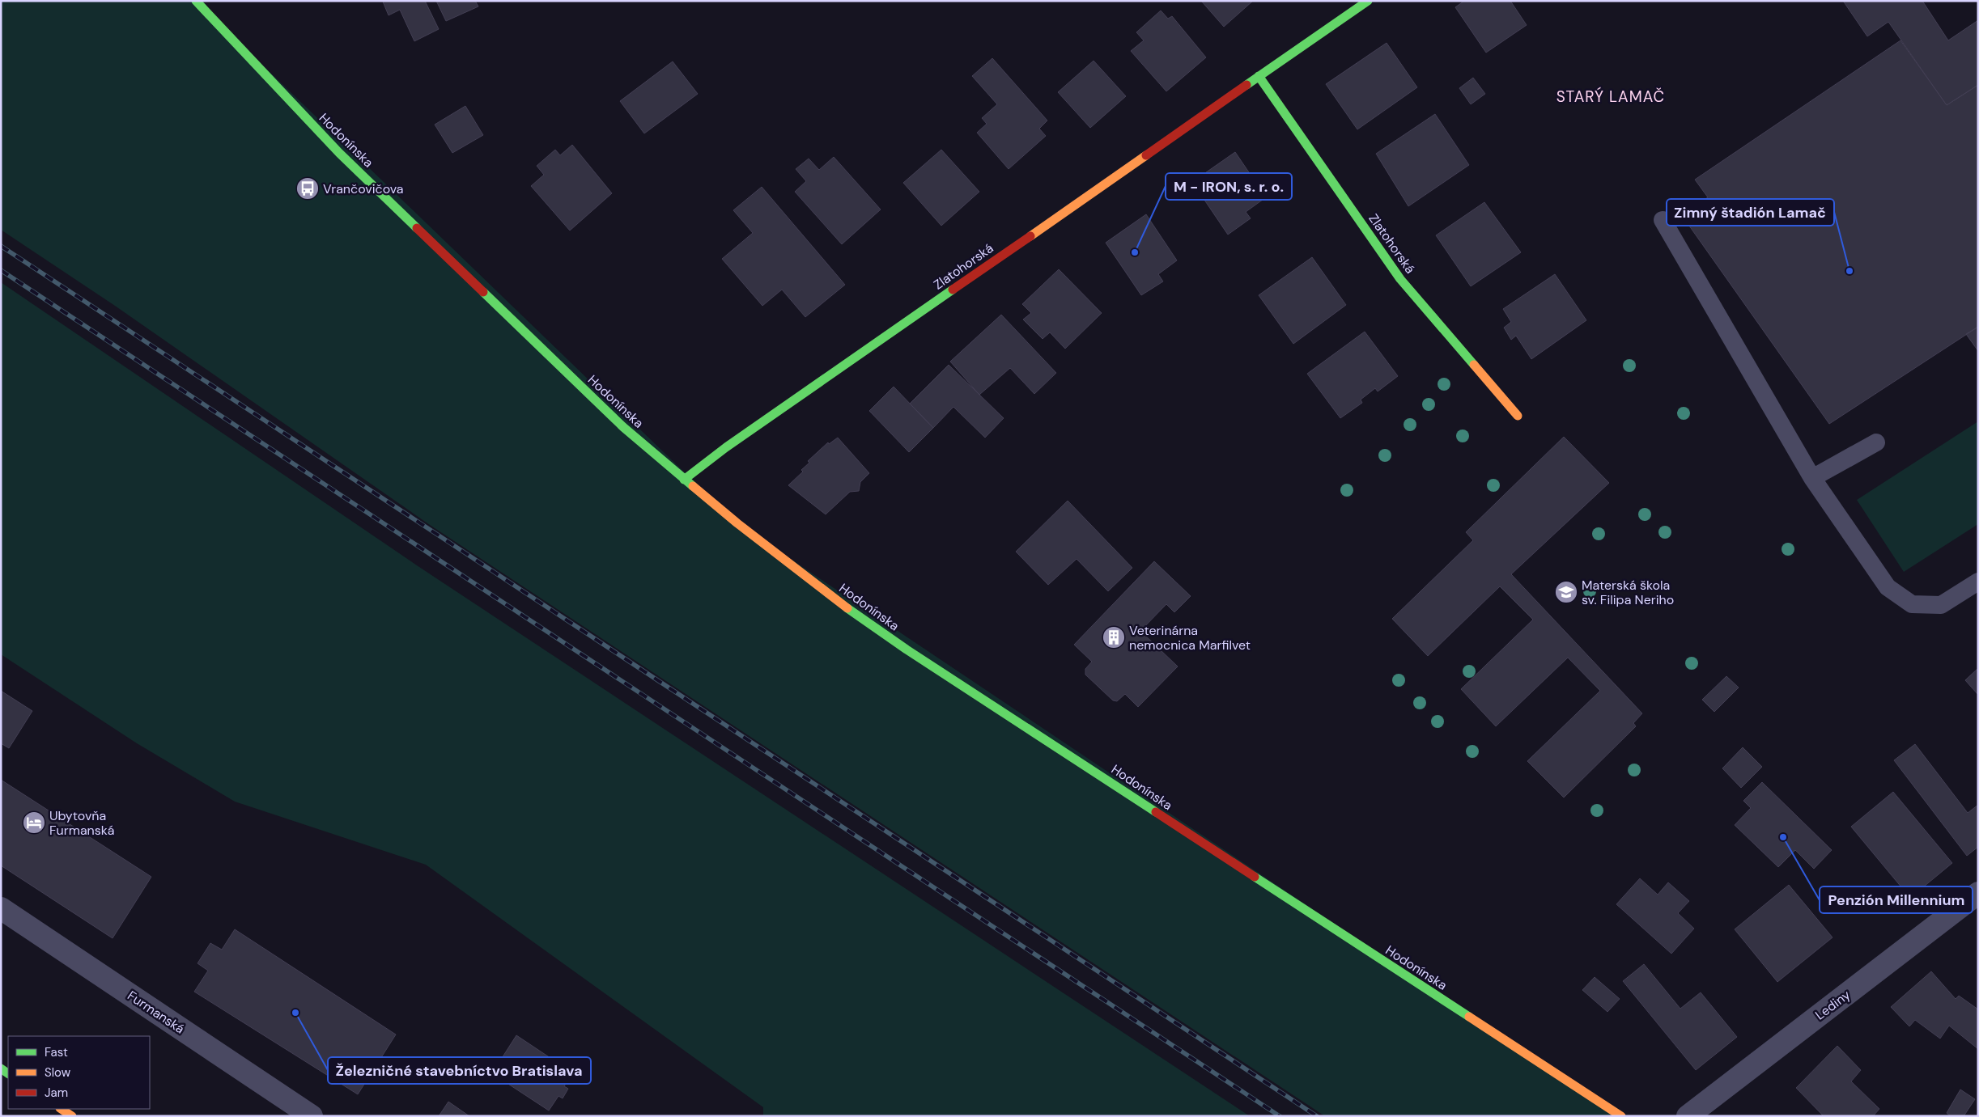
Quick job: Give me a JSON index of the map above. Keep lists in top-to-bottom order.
{
  "streets": {
    "main road": ["Hodonínska", "Zlatohorská"],
    "street": ["Lediny", "Furmanská"]
  },
  "crossings": [
    ["Hodonínska", "Zlatohorská"]
  ],
  "districts": ["STARÝ LAMAČ"],
  "places": {
    "bus stop": ["Vrančovičova"],
    "other": [
      "M - IRON, s. r. o.",
      "Zimný štadión Lamač",
      "Penzión Millennium",
      "Železničné stavebníctvo Bratislava"
    ],
    "school or university": ["Materská škola sv. Filipa Neriho"],
    "building": ["Veterinárna nemocnica Marfilvet"],
    "hotel": ["Ubytovňa Furmanská"]
  },
  "legend": ["Fast", "Slow", "Jam"]
}
